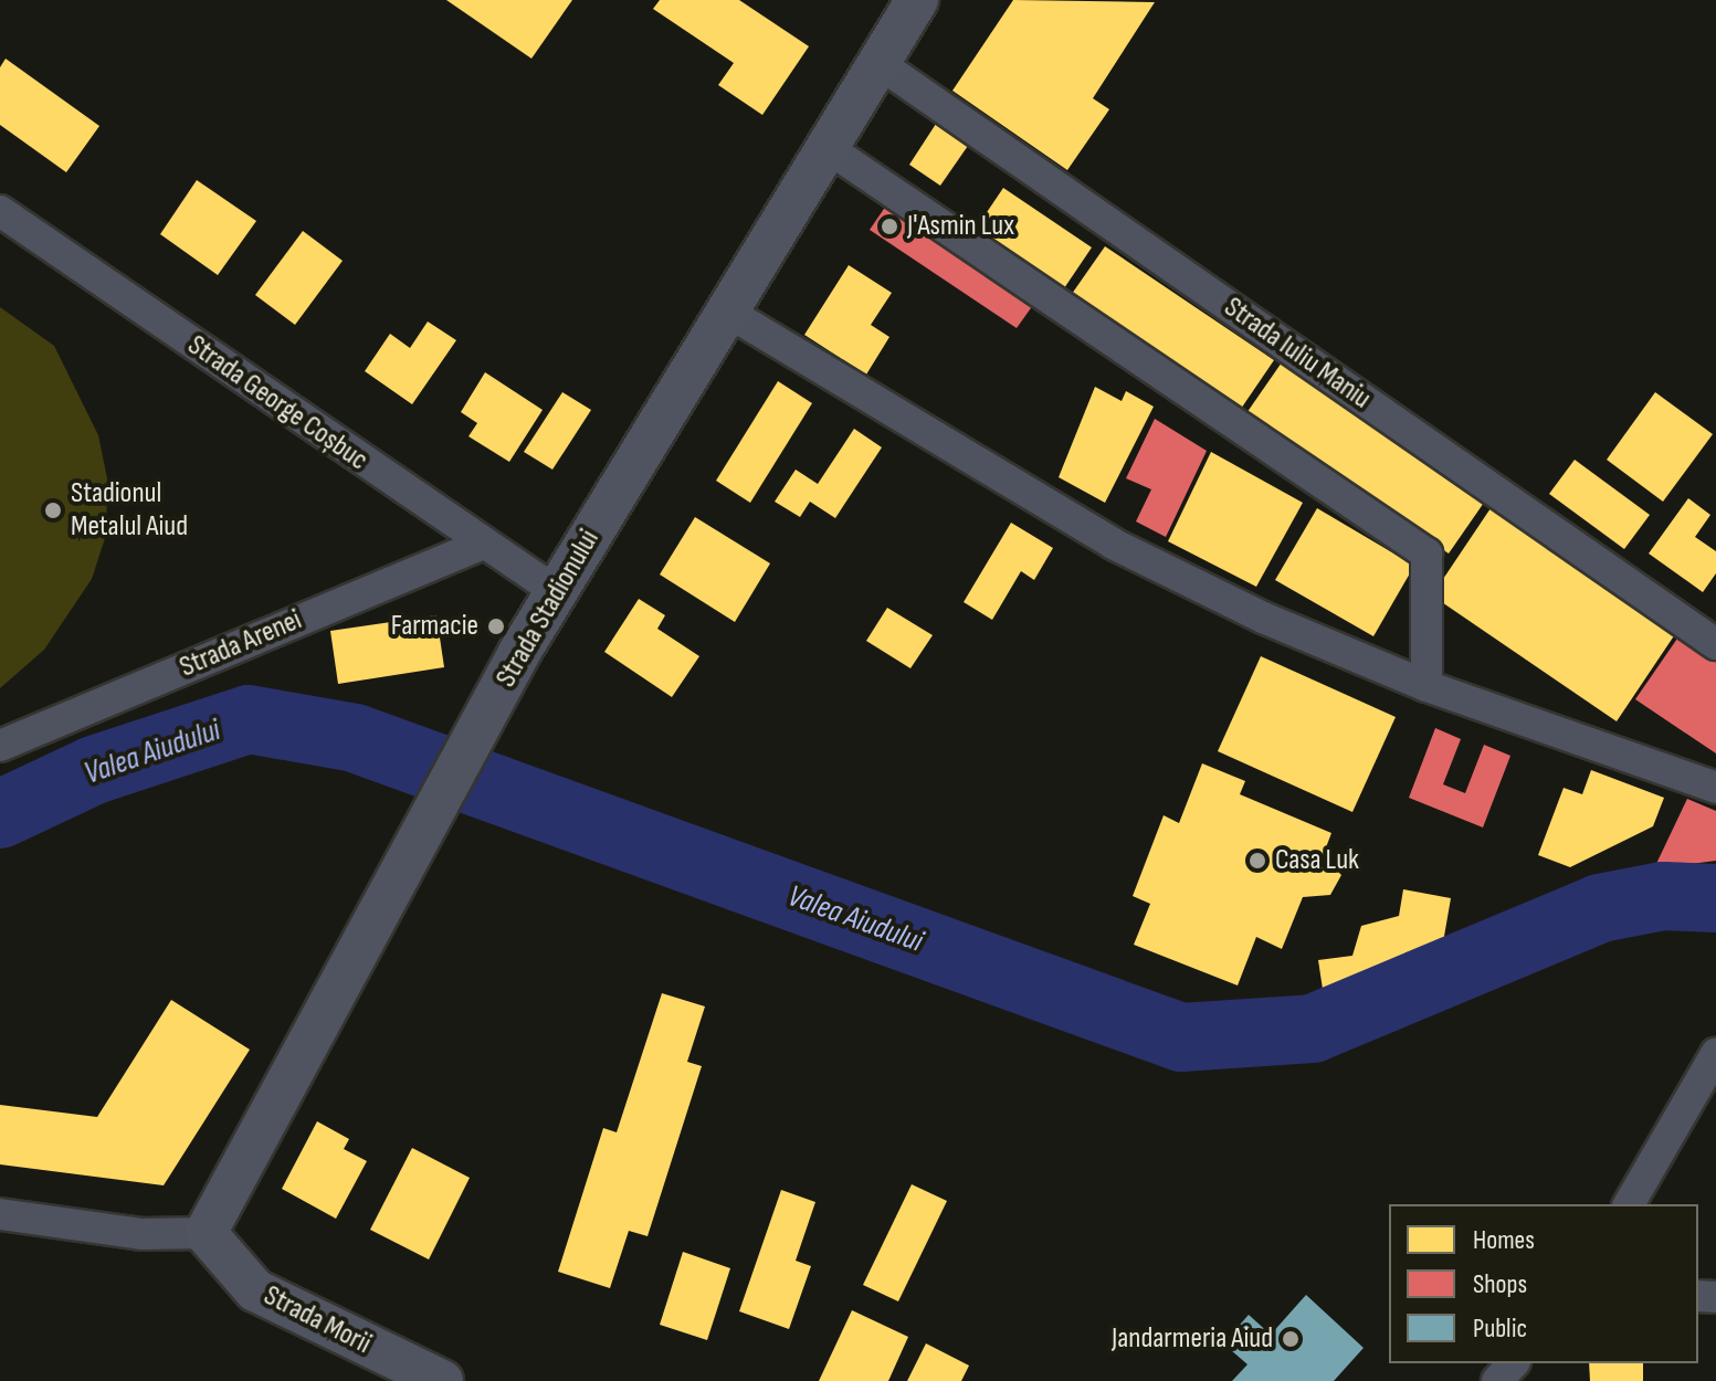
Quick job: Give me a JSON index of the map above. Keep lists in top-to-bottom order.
{
  "streets": {
    "main road": ["Strada Stadionului", "Strada Morii"],
    "street": ["Strada Iuliu Maniu", "Strada George Coșbuc", "Strada Arenei"]
  },
  "crossings": [
    ["Strada Iuliu Maniu", "Strada Stadionului"],
    ["Strada George Coșbuc", "Strada Stadionului"],
    ["Strada George Coșbuc", "Strada Arenei"],
    ["Strada Stadionului", "Strada Morii"]
  ],
  "water": ["Valea Aiudului"],
  "places": [
    "J'Asmin Lux",
    "Stadionul Metalul Aiud",
    "Farmacie",
    "Casa Luk",
    "Jandarmeria Aiud"
  ],
  "legend": ["Homes", "Shops", "Public"]
}
